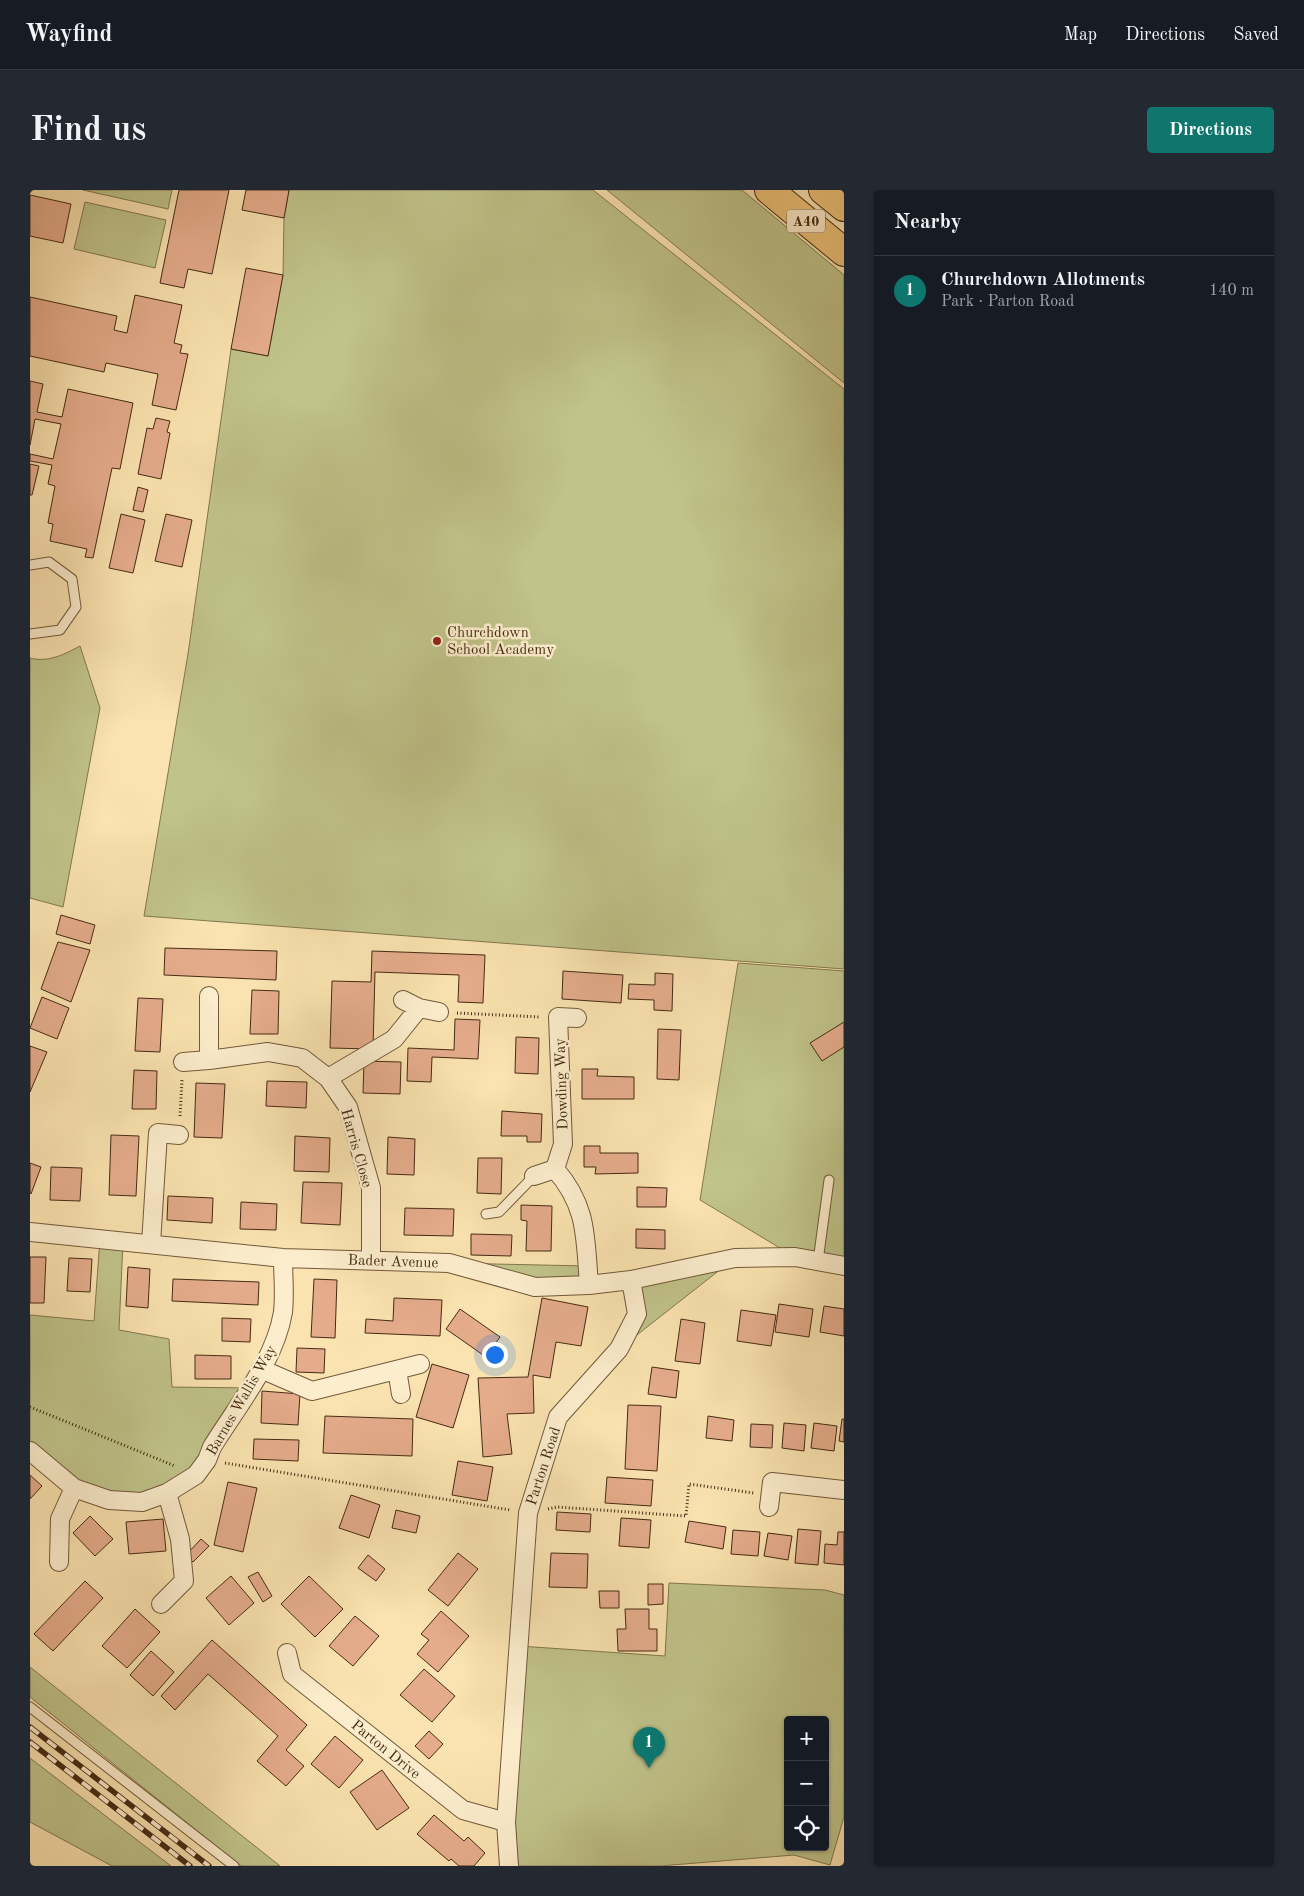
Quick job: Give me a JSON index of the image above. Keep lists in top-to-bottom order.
{
  "streets": {
    "highway": ["A40"],
    "street": [
      "Dowding Way",
      "Harris Close",
      "Bader Avenue",
      "Barnes Wallis Way",
      "Parton Road",
      "Parton Drive"
    ]
  },
  "crossings": [
    ["Harris Close", "Bader Avenue"],
    ["Bader Avenue", "Barnes Wallis Way"],
    ["Bader Avenue", "Parton Road"],
    ["Parton Road", "Parton Drive"]
  ],
  "places": ["Churchdown School Academy"],
  "page": {
    "header": "Wayfind",
    "nav": ["Map", "Directions", "Saved"],
    "buttons": "Directions",
    "title": "Find us",
    "heading": "Nearby",
    "list": [
      {
        "mark": "1",
        "name": "Churchdown Allotments",
        "note": "Park · Parton Road",
        "value": "140 m"
      }
    ],
    "map_buttons": ["+", "−"],
    "pins": "1"
  }
}
